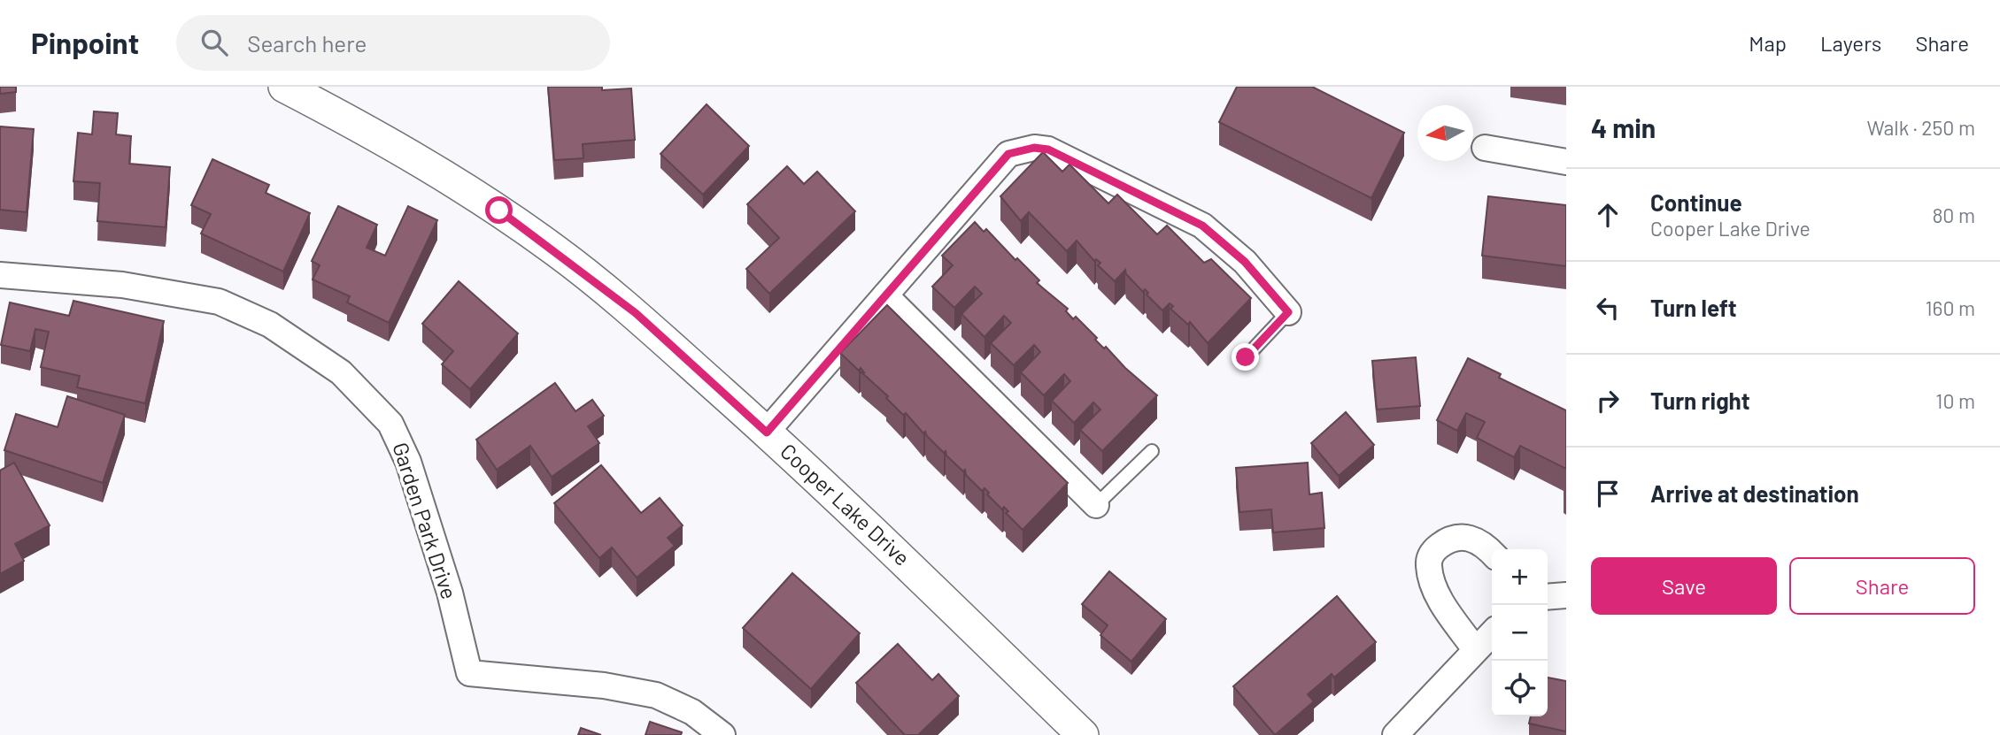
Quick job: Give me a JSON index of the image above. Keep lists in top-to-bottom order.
{
  "streets": {
    "street": ["Cooper Lake Drive", "Garden Park Drive"]
  },
  "north": "left",
  "page": {
    "header": "Pinpoint",
    "search": "Search here",
    "nav": ["Map", "Layers", "Share"],
    "heading": ["4 min", "Walk · 250 m"],
    "list": [
      ["Continue", "Cooper Lake Drive", "80 m"],
      ["Turn left", "160 m"],
      ["Turn right", "10 m"],
      "Arrive at destination"
    ],
    "buttons": ["Save", "Share"],
    "map_buttons": ["+", "−"]
  }
}
